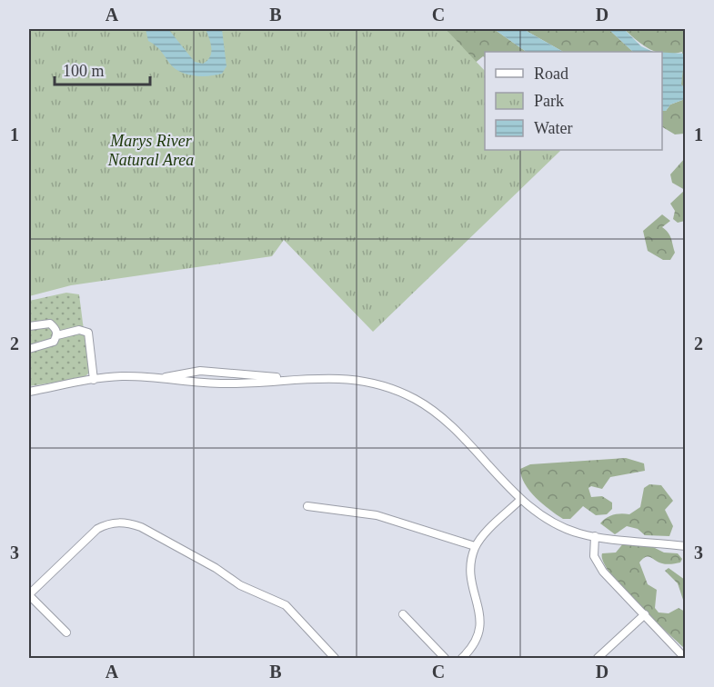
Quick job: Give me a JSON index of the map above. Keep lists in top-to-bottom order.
{
  "parks": ["Marys River Natural Area"],
  "legend": ["Road", "Park", "Water"],
  "scale_bar": "100 m",
  "grid": {
    "columns": [
      "A",
      "B",
      "C",
      "D"
    ],
    "rows": ["1", "2", "3"]
  }
}
